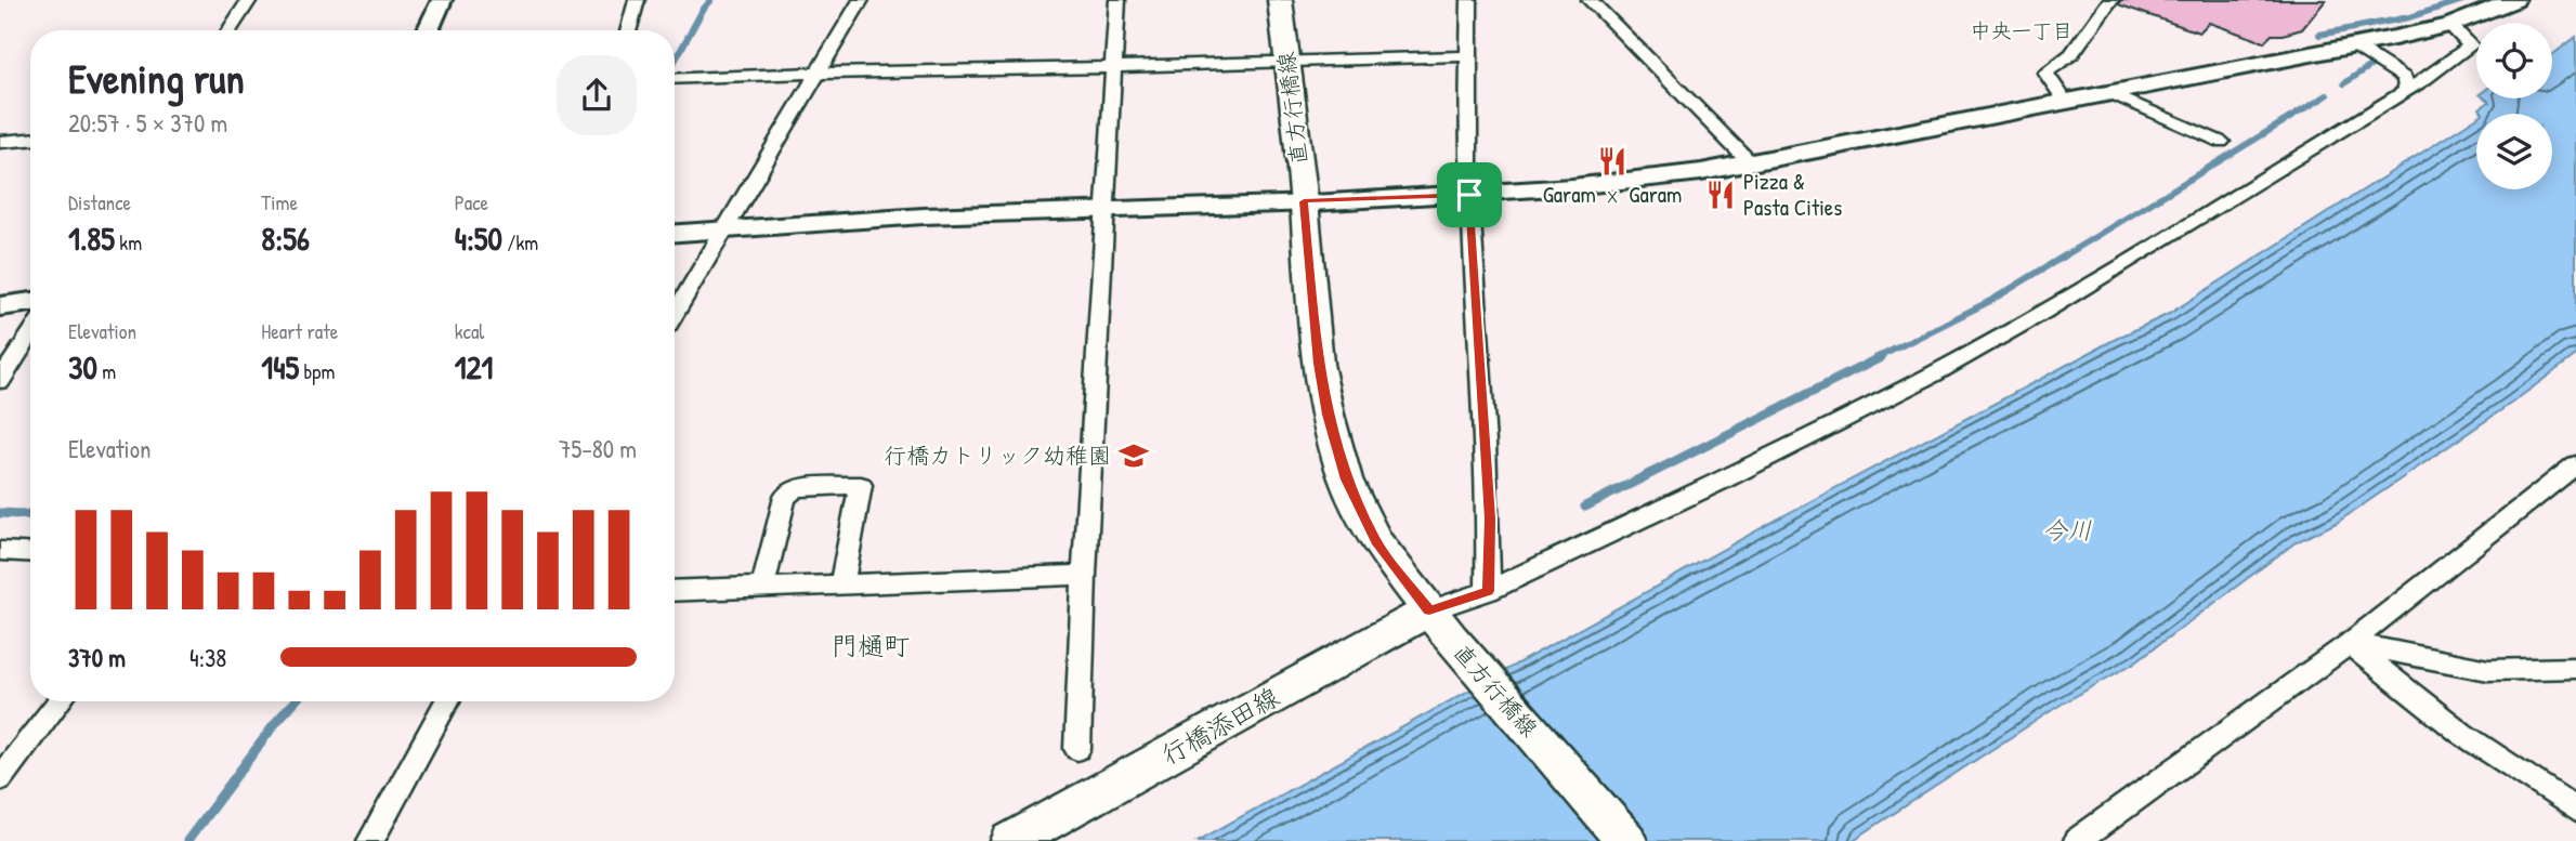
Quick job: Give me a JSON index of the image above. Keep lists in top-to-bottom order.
{
  "streets": {
    "main road": ["直方行橋線", "行橋添田線"]
  },
  "crossings": [
    ["直方行橋線", "行橋添田線"]
  ],
  "districts": ["中央一丁目", "門樋町"],
  "water": ["今川"],
  "places": {
    "restaurant": ["Garam ｘ Garam", "Pizza & Pasta Cities"],
    "school or university": ["行橋カトリック幼稚園"]
  },
  "page": {
    "heading": ["Evening run", "20:57 · 5 × 370 m"],
    "stats": [
      ["Distance", "1.85 km"],
      ["Time", "8:56"],
      ["Pace", "4:50 /km"],
      ["Elevation", "30 m"],
      ["Heart rate", "145 bpm"],
      ["kcal", "121"]
    ],
    "chart": ["Elevation", "75–80 m"],
    "list": [
      {
        "name": "370 m",
        "note": "4:38"
      }
    ]
  }
}
